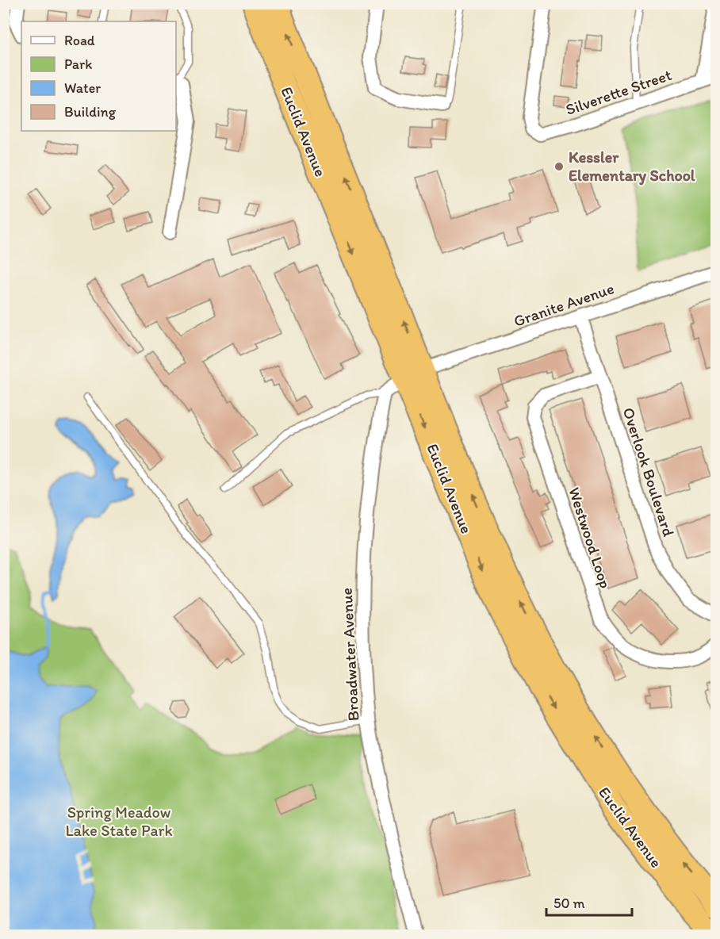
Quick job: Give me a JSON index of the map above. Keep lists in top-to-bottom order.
{
  "streets": {
    "highway": ["Euclid Avenue"],
    "street": [
      "Silverette Street",
      "Granite Avenue",
      "Overlook Boulevard",
      "Westwood Loop",
      "Broadwater Avenue"
    ]
  },
  "crossings": [
    ["Euclid Avenue", "Granite Avenue"],
    ["Granite Avenue", "Overlook Boulevard"],
    ["Overlook Boulevard", "Westwood Loop"]
  ],
  "parks": ["Spring Meadow Lake State Park"],
  "places": ["Kessler Elementary School"],
  "legend": [
    "Road",
    "Park",
    "Water",
    "Building"
  ],
  "scale_bar": "50 m"
}
